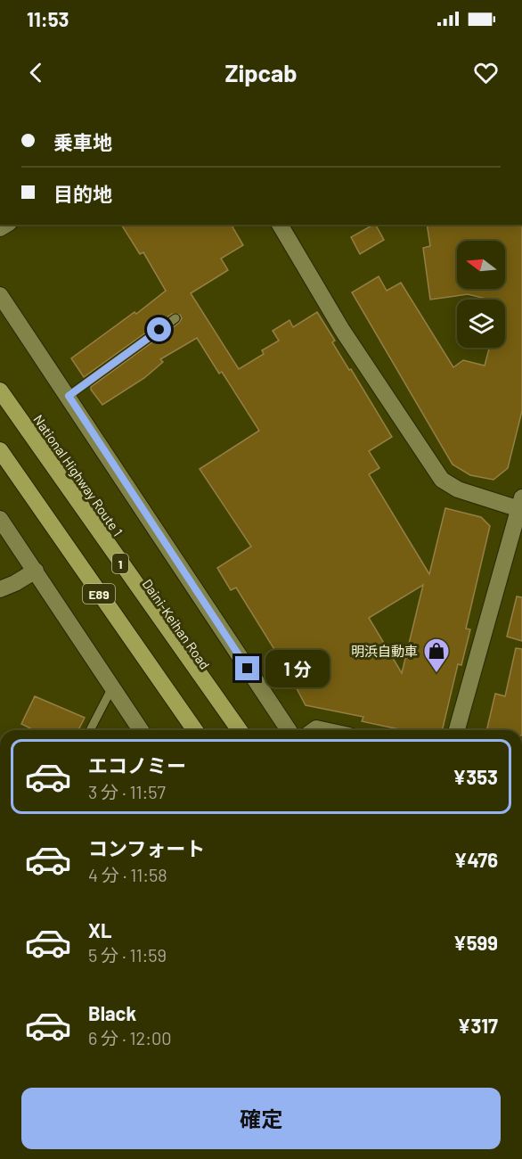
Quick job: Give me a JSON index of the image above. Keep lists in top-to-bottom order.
{
  "streets": {
    "highway": [
      "National Highway Route 1",
      "1",
      "E89",
      "Daini-Keihan Road"
    ]
  },
  "places": {
    "shop": ["明浜自動車"]
  },
  "north": "left",
  "page": {
    "status": "11:53",
    "header": "Zipcab",
    "banner": ["乗車地", "目的地"],
    "bubble": "1 分",
    "list": [
      {
        "name": "エコノミー",
        "note": "3 分 · 11:57",
        "value": "¥353"
      },
      {
        "name": "コンフォート",
        "note": "4 分 · 11:58",
        "value": "¥476"
      },
      {
        "name": "XL",
        "note": "5 分 · 11:59",
        "value": "¥599"
      },
      {
        "name": "Black",
        "note": "6 分 · 12:00",
        "value": "¥317"
      }
    ],
    "buttons": "確定"
  }
}
